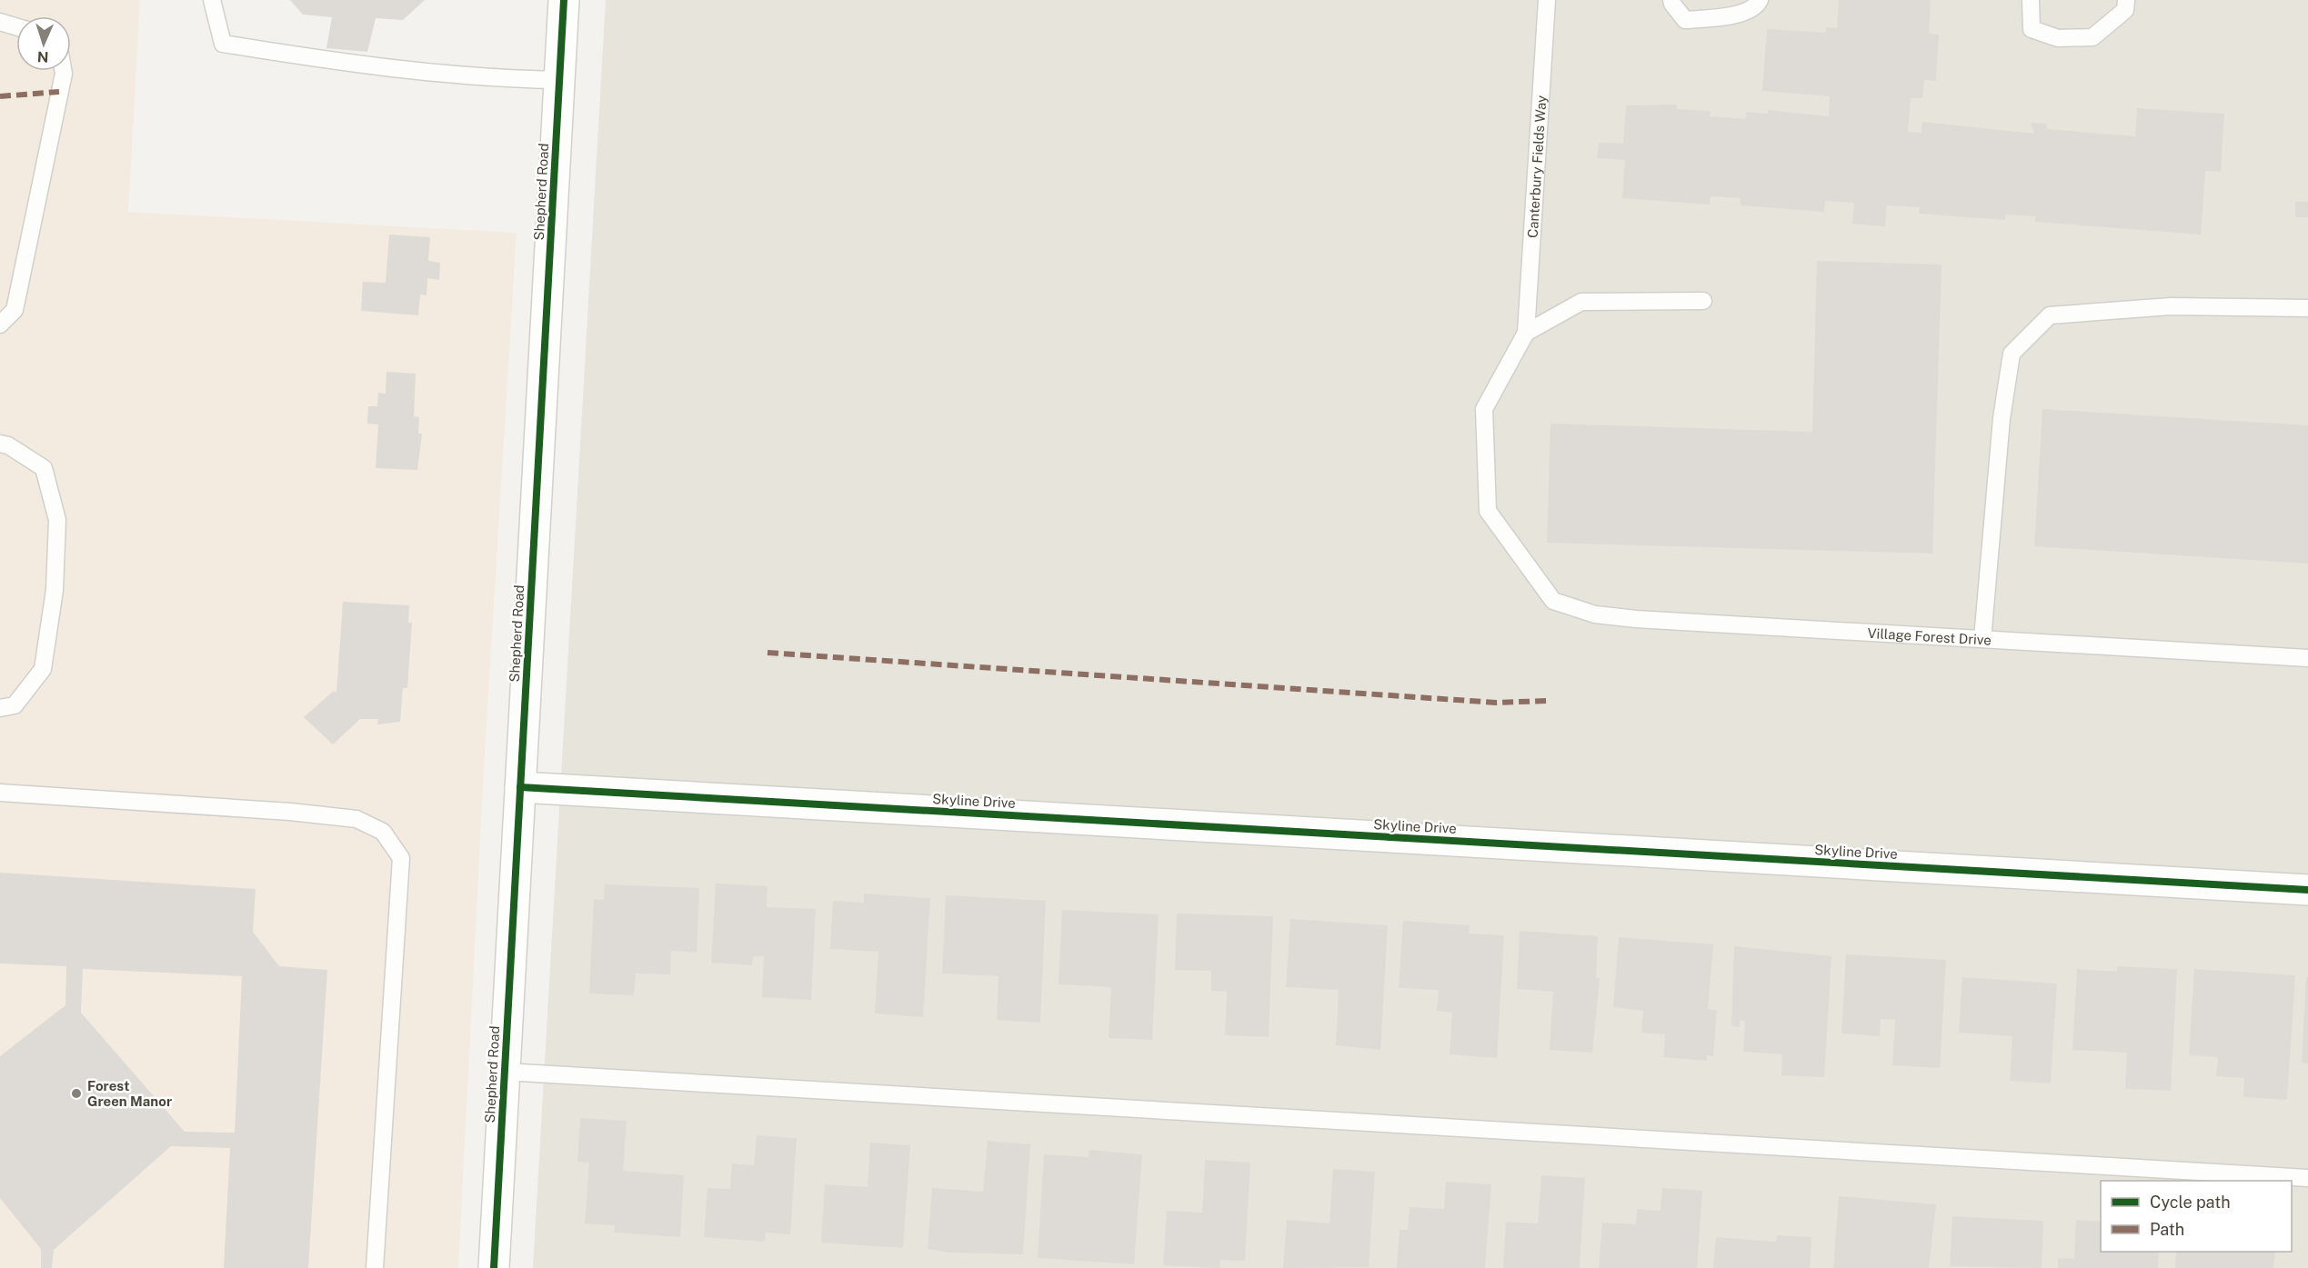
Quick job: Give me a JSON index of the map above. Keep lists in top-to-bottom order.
{
  "streets": {
    "street": ["Shepherd Road", "Skyline Drive"],
    "lane": ["Canterbury Fields Way", "Village Forest Drive"]
  },
  "crossings": [
    ["Canterbury Fields Way", "Village Forest Drive"],
    ["Shepherd Road", "Skyline Drive"]
  ],
  "places": ["Forest Green Manor"],
  "legend": ["Cycle path", "Path"],
  "north": "bottom"
}
